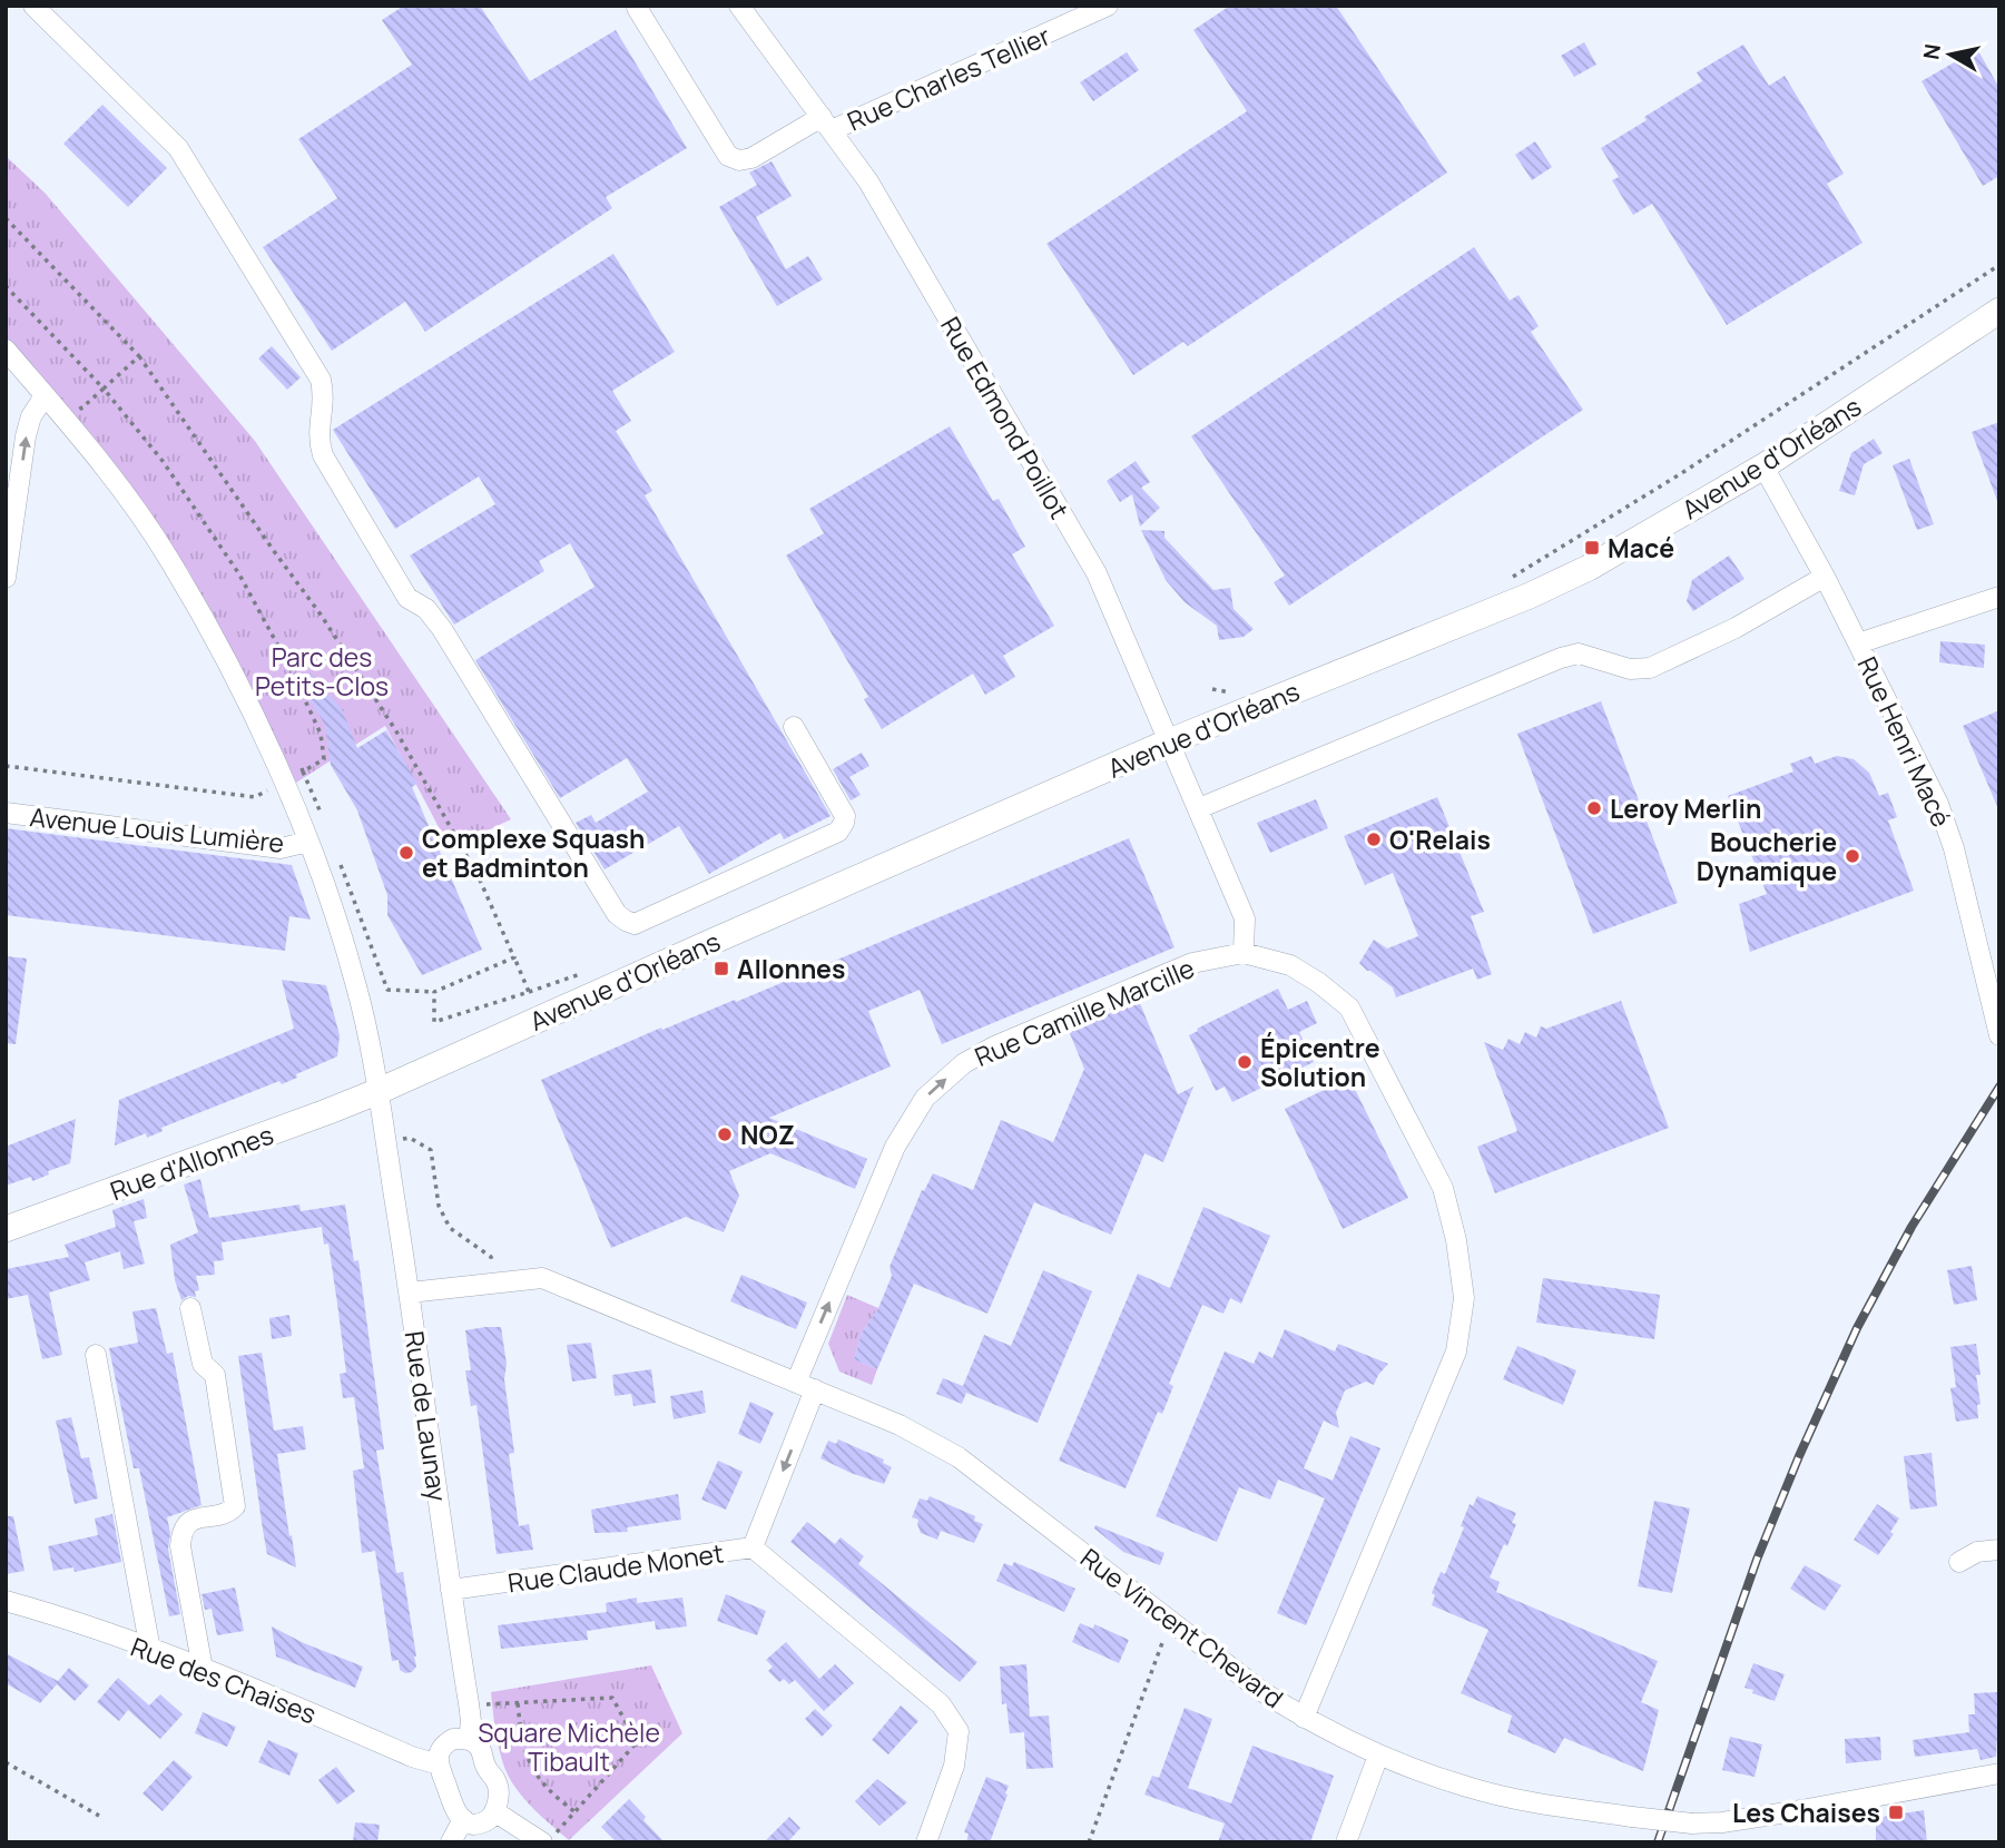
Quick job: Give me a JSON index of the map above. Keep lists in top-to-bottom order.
{
  "streets": {
    "main road": ["Avenue d'Orléans", "Rue d'Allonnes"],
    "street": [
      "Rue Charles Tellier",
      "Rue Edmond Poillot",
      "Rue Henri Macé",
      "Avenue Louis Lumière",
      "Rue Camille Marcille",
      "Rue de Launay",
      "Rue Claude Monet",
      "Rue Vincent Chevard",
      "Rue des Chaises"
    ]
  },
  "crossings": [
    ["Rue Charles Tellier", "Rue Edmond Poillot"],
    ["Rue Edmond Poillot", "Avenue d'Orléans"],
    ["Rue Edmond Poillot", "Rue Camille Marcille"],
    ["Avenue d'Orléans", "Rue Henri Macé"],
    ["Avenue d'Orléans", "Rue d'Allonnes"],
    ["Avenue d'Orléans", "Rue de Launay"],
    ["Avenue Louis Lumière", "Rue de Launay"],
    ["Rue Camille Marcille", "Rue Claude Monet"],
    ["Rue Camille Marcille", "Rue Vincent Chevard"],
    ["Rue d'Allonnes", "Rue de Launay"],
    ["Rue de Launay", "Rue Claude Monet"],
    ["Rue de Launay", "Rue Vincent Chevard"],
    ["Rue Claude Monet", "Rue Vincent Chevard"]
  ],
  "one_way": ["Rue Camille Marcille", "Rue Claude Monet"],
  "parks": ["Parc des Petits-Clos", "Square Michèle Tibault"],
  "places": {
    "transit": ["Macé", "Allonnes", "Les Chaises"],
    "other": [
      "Leroy Merlin",
      "O'Relais",
      "Complexe Squash et Badminton",
      "Boucherie Dynamique",
      "Épicentre Solution",
      "NOZ"
    ]
  },
  "north": "left"
}
